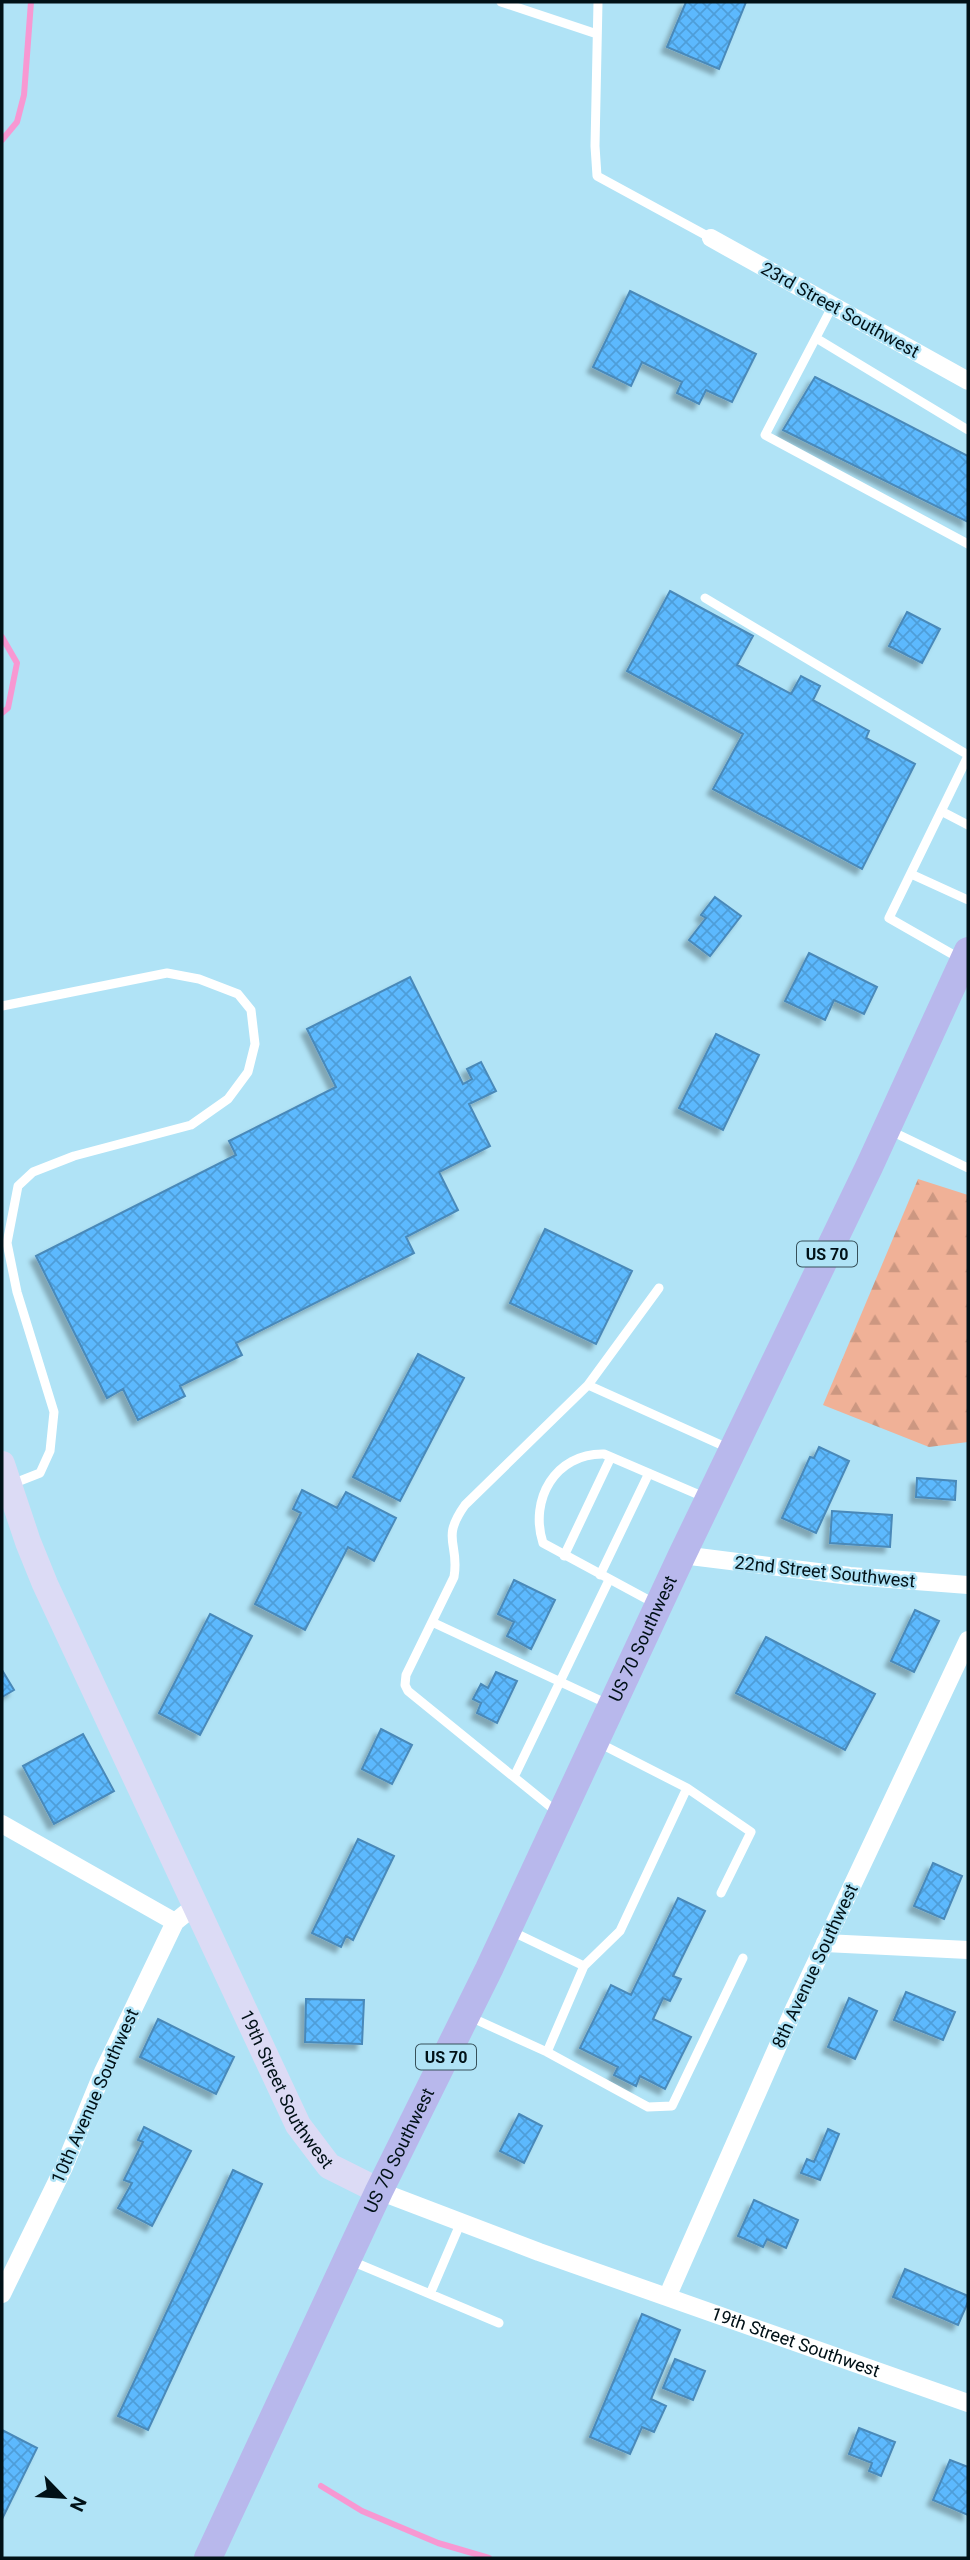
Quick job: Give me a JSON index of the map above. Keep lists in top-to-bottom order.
{
  "streets": {
    "main road": ["US 70", "US 70 Southwest"],
    "street": [
      "23rd Street Southwest",
      "22nd Street Southwest",
      "8th Avenue Southwest",
      "19th Street Southwest",
      "10th Avenue Southwest"
    ]
  },
  "crossings": [
    ["US 70", "22nd Street Southwest"],
    ["US 70", "US 70 Southwest"],
    ["22nd Street Southwest", "US 70 Southwest"],
    ["US 70 Southwest", "19th Street Southwest"],
    ["8th Avenue Southwest", "19th Street Southwest"],
    ["19th Street Southwest", "10th Avenue Southwest"]
  ],
  "north": "bottom right"
}
